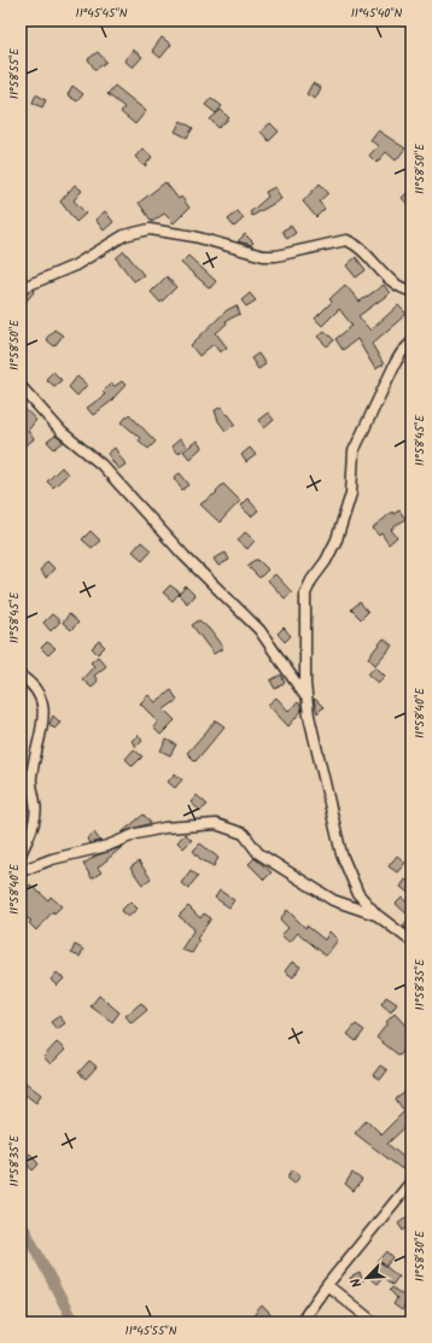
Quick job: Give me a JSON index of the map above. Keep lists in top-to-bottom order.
{
  "north": "bottom left",
  "coordinates": [
    "11°45'45\"N",
    "11°45'40\"N",
    "11°58'55\"E",
    "11°58'50\"E",
    "11°58'45\"E",
    "11°58'40\"E",
    "11°58'35\"E",
    "11°58'30\"E",
    "11°45'55\"N"
  ]
}
